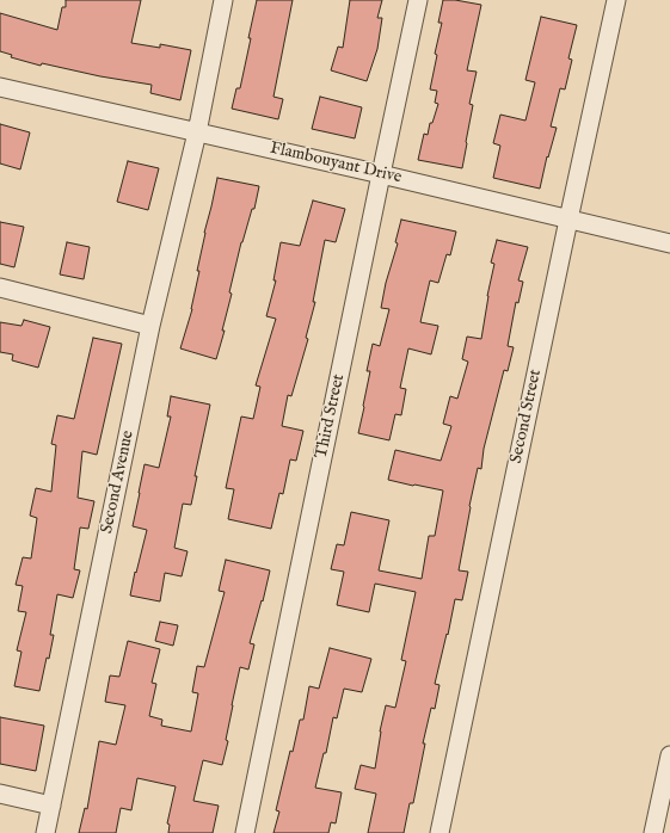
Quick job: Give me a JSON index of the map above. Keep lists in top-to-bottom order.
{
  "streets": {
    "street": [
      "Flambouyant Drive",
      "Third Street",
      "Second Street",
      "Second Avenue"
    ]
  },
  "crossings": [
    ["Flambouyant Drive", "Third Street"],
    ["Flambouyant Drive", "Second Street"],
    ["Flambouyant Drive", "Second Avenue"]
  ]
}
